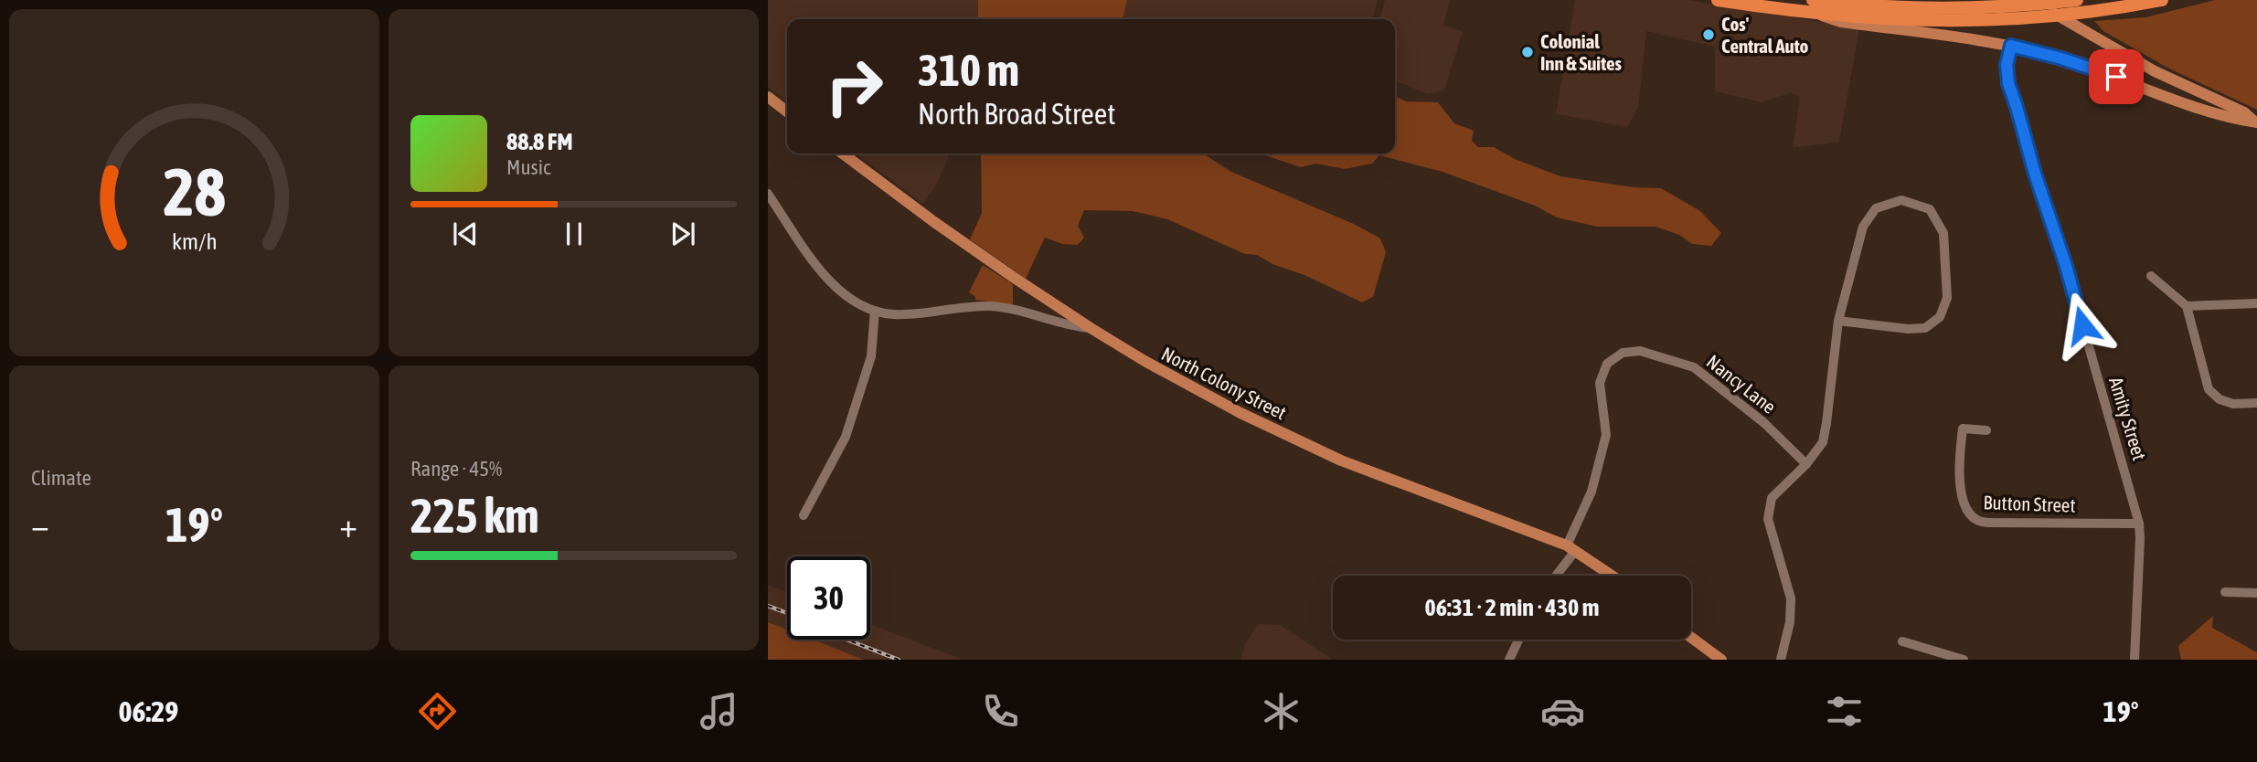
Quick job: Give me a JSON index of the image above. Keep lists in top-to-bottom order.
{
  "streets": {
    "main road": ["North Colony Street"],
    "street": ["Nancy Lane", "Amity Street", "Button Street"]
  },
  "crossings": [
    ["North Colony Street", "Nancy Lane"],
    ["Amity Street", "Button Street"]
  ],
  "places": ["Cos' Central Auto", "Colonial Inn & Suites"],
  "page": {
    "turn": ["310 m", "North Broad Street"],
    "song": ["88.8 FM", "Music"],
    "tile": [
      "Climate",
      ["Range · 45%", "225 km"]
    ],
    "heat": ["−", "19°", "+"],
    "limit": "30",
    "trip": "06:31 · 2 min · 430 m",
    "tabs": ["06:29", "19°"],
    "gauge": ["28", "km/h"]
  }
}
